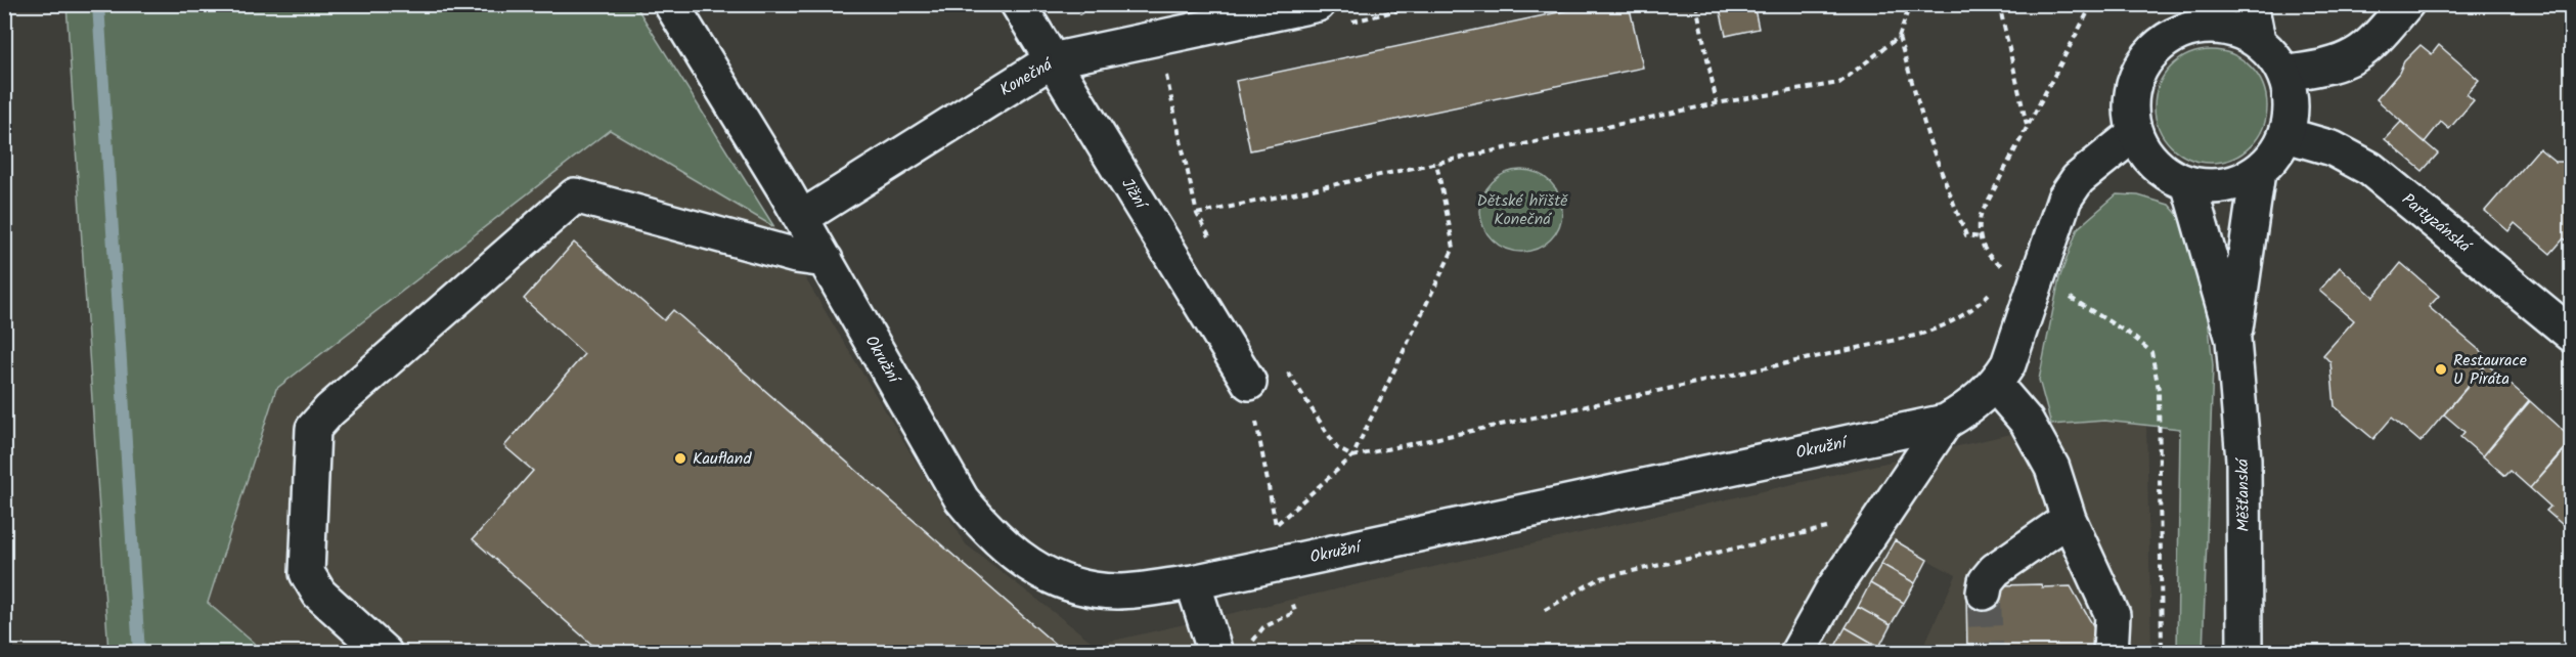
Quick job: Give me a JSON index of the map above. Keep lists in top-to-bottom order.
{
  "streets": {
    "street": [
      "Konečná",
      "Jižní",
      "Partyzánská",
      "Okružní",
      "Měšťanská"
    ]
  },
  "crossings": [
    ["Konečná", "Jižní"],
    ["Konečná", "Okružní"],
    ["Partyzánská", "Okružní"],
    ["Partyzánská", "Měšťanská"],
    ["Okružní", "Měšťanská"]
  ],
  "parks": ["Dětské hřiště Konečná"],
  "places": ["Restaurace U Piráta", "Kaufland"]
}
